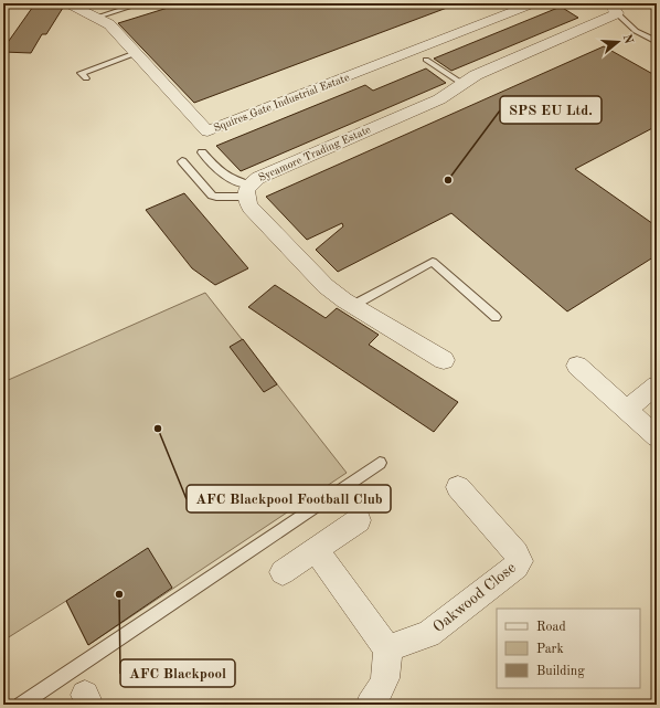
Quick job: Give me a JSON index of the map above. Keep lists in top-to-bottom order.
{
  "streets": {
    "street": ["Squires Gate Industrial Estate", "Sycamore Trading Estate", "Oakwood Close"]
  },
  "places": ["SPS EU Ltd.", "AFC Blackpool Football Club", "AFC Blackpool"],
  "legend": ["Road", "Park", "Building"],
  "north": "right"
}
